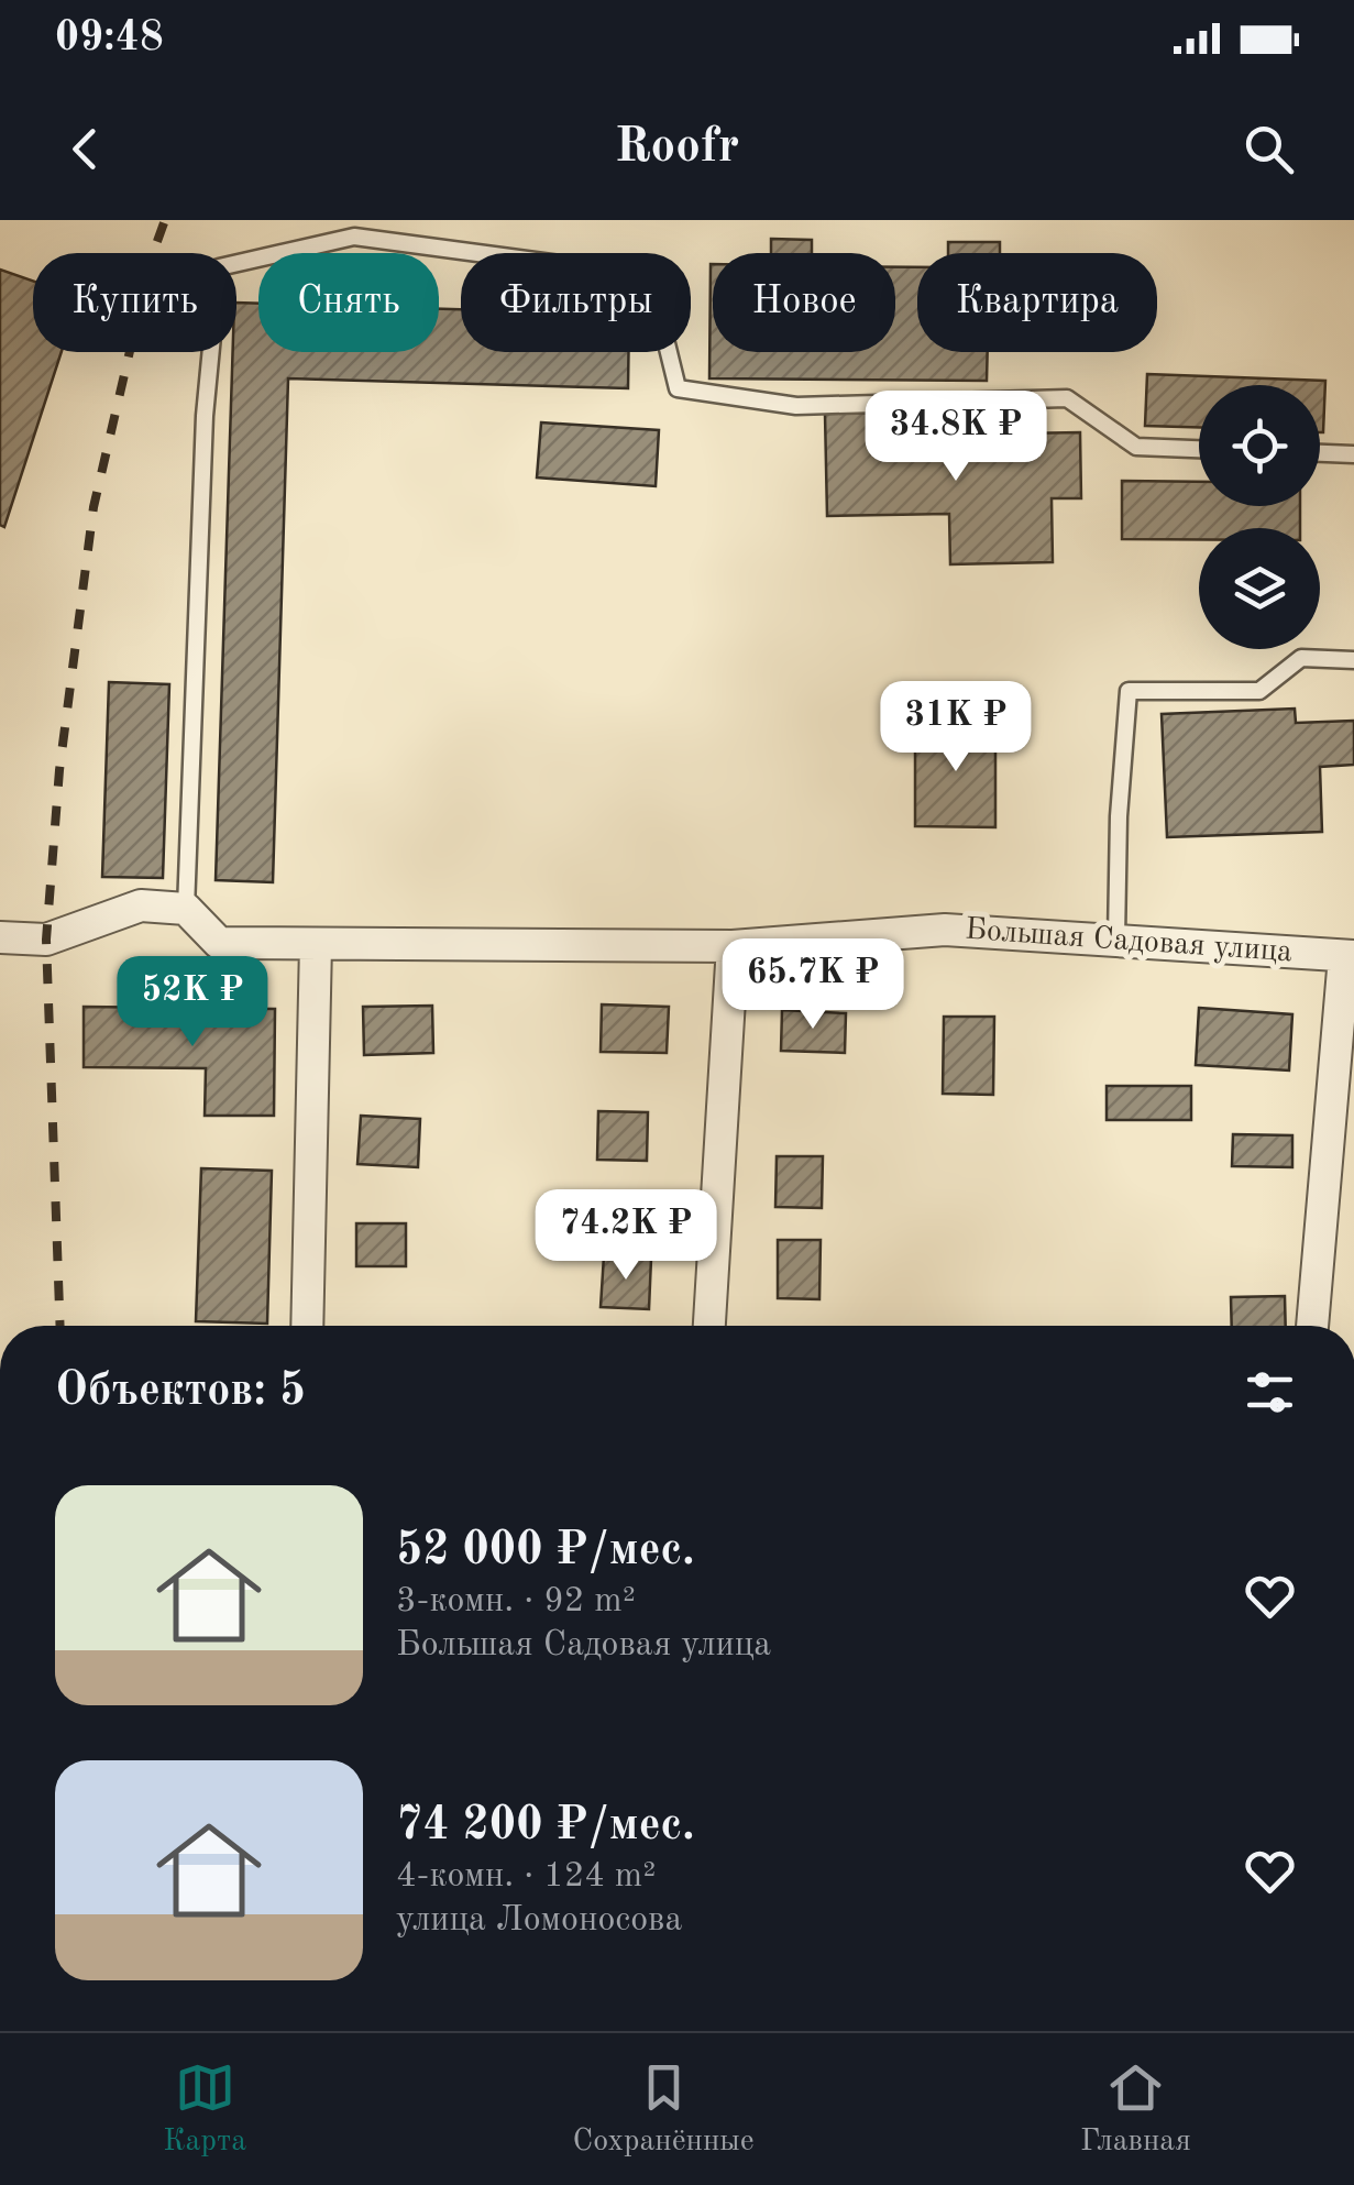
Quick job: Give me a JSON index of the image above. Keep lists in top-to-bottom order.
{
  "streets": {
    "street": ["Большая Садовая улица"]
  },
  "page": {
    "status": "09:48",
    "header": "Roofr",
    "chip": [
      "Купить",
      "Снять",
      "Фильтры",
      "Новое",
      "Квартира"
    ],
    "price": [
      "34.8K ₽",
      "31K ₽",
      "65.7K ₽",
      "52K ₽",
      "74.2K ₽"
    ],
    "heading": "Объектов: 5",
    "list": [
      {
        "name": "52 000 ₽/мес.",
        "note": "3-комн. · 92 m² · Большая Садовая улица"
      },
      {
        "name": "74 200 ₽/мес.",
        "note": "4-комн. · 124 m² · улица Ломоносова"
      }
    ],
    "tabs": ["Карта", "Сохранённые", "Главная"]
  }
}
